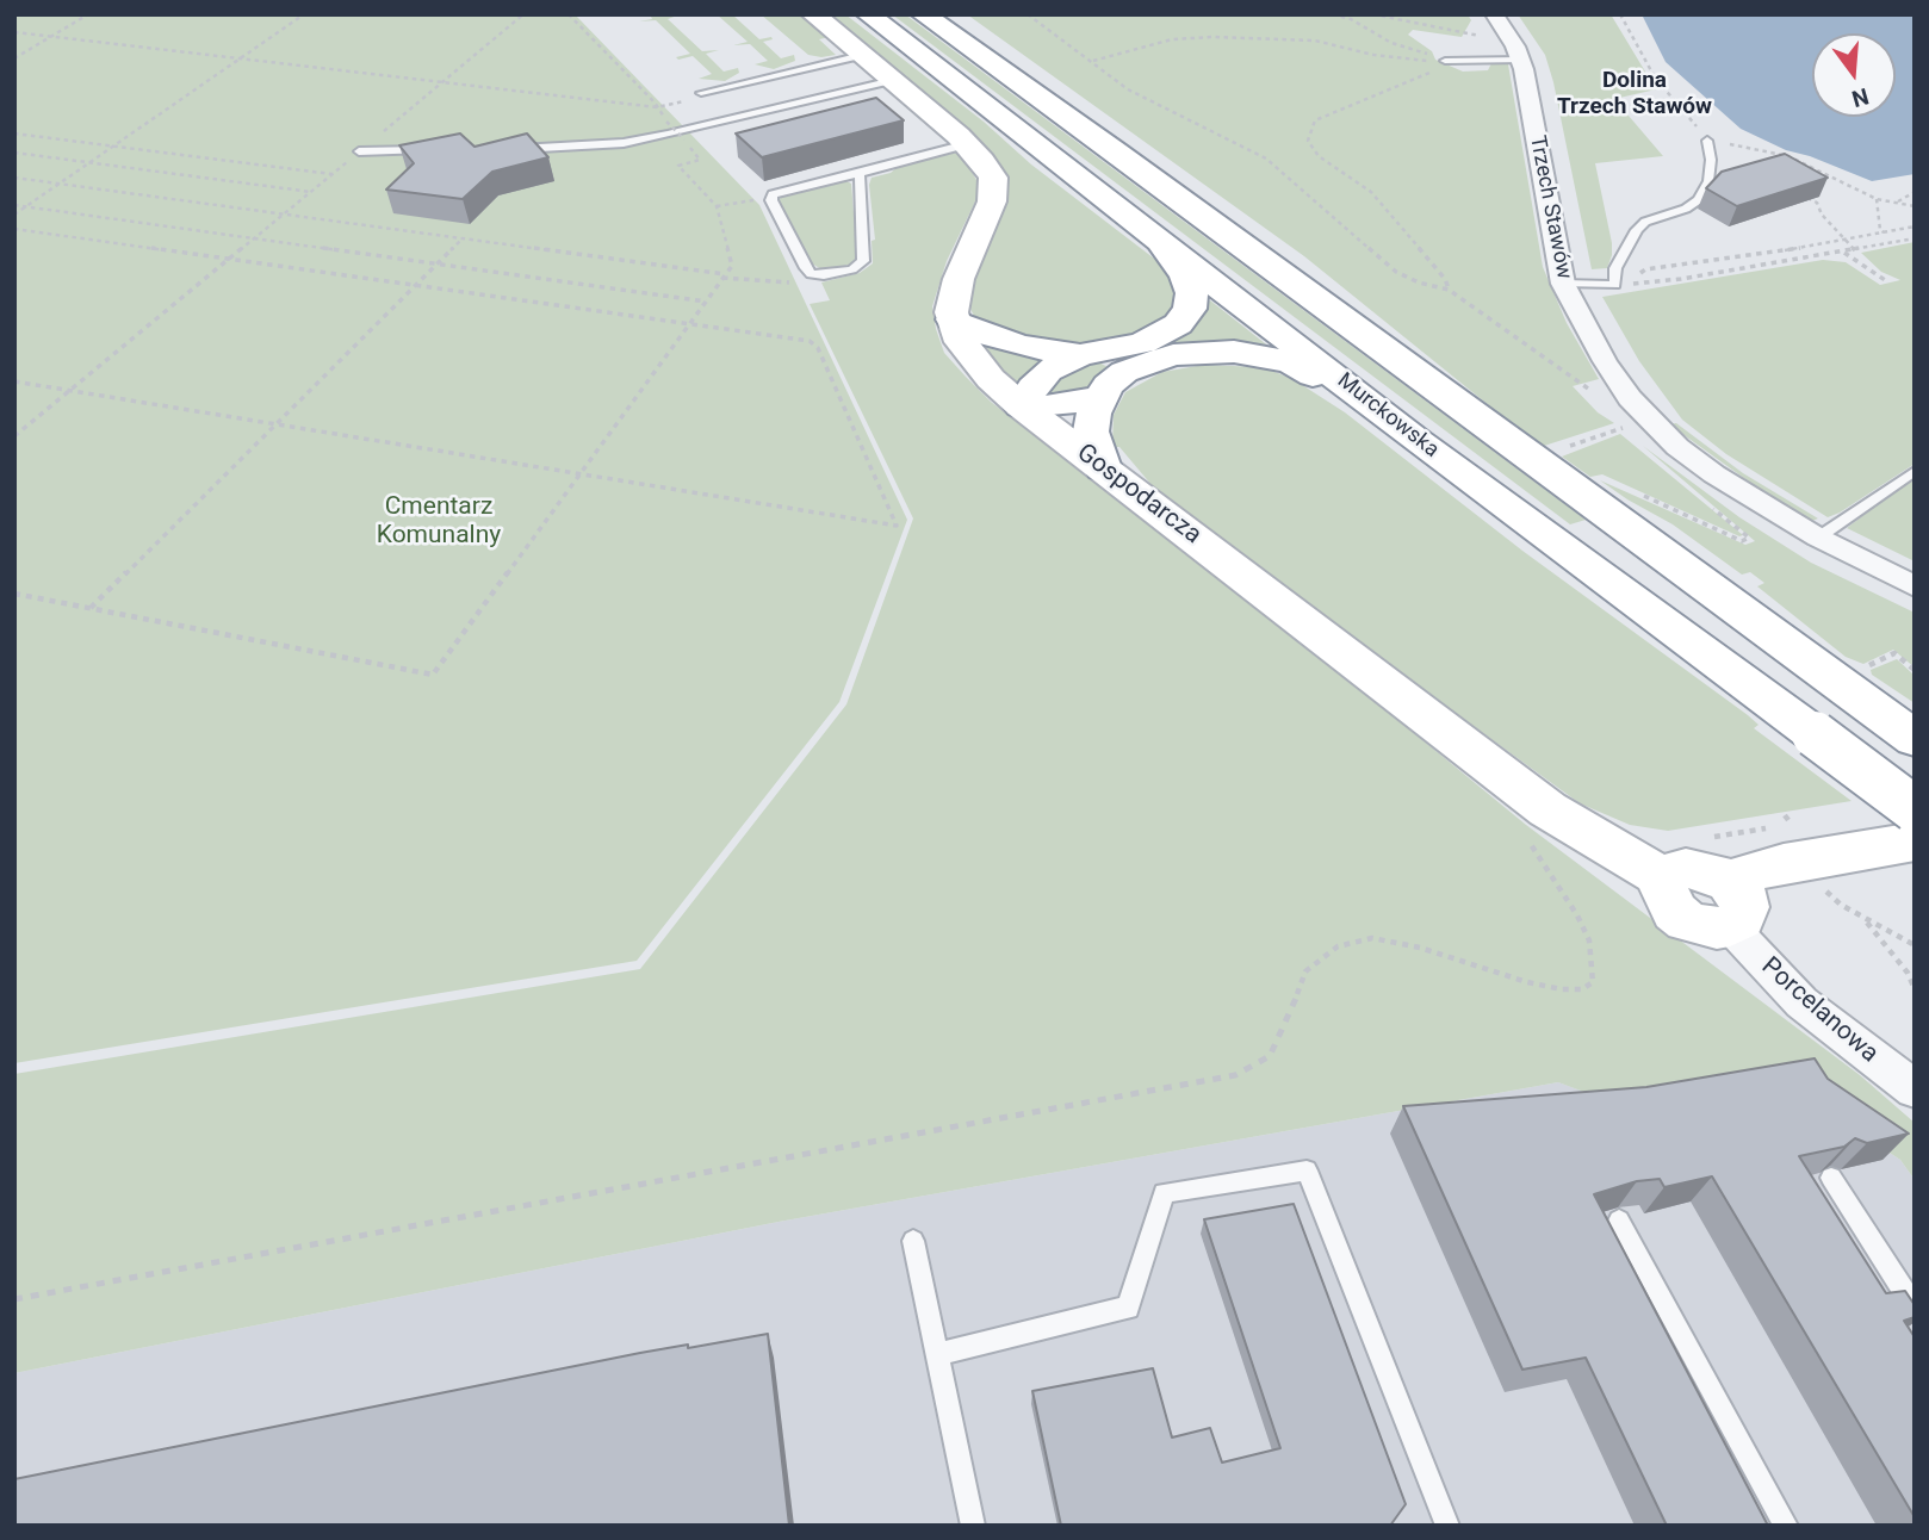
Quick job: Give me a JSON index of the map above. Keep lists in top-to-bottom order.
{
  "streets": {
    "main road": ["Murckowska", "Gospodarcza"],
    "street": ["Trzech Stawów", "Porcelanowa"]
  },
  "crossings": [
    ["Gospodarcza", "Porcelanowa"]
  ],
  "districts": ["Dolina Trzech Stawów"],
  "parks": ["Cmentarz Komunalny"],
  "north": "bottom"
}
